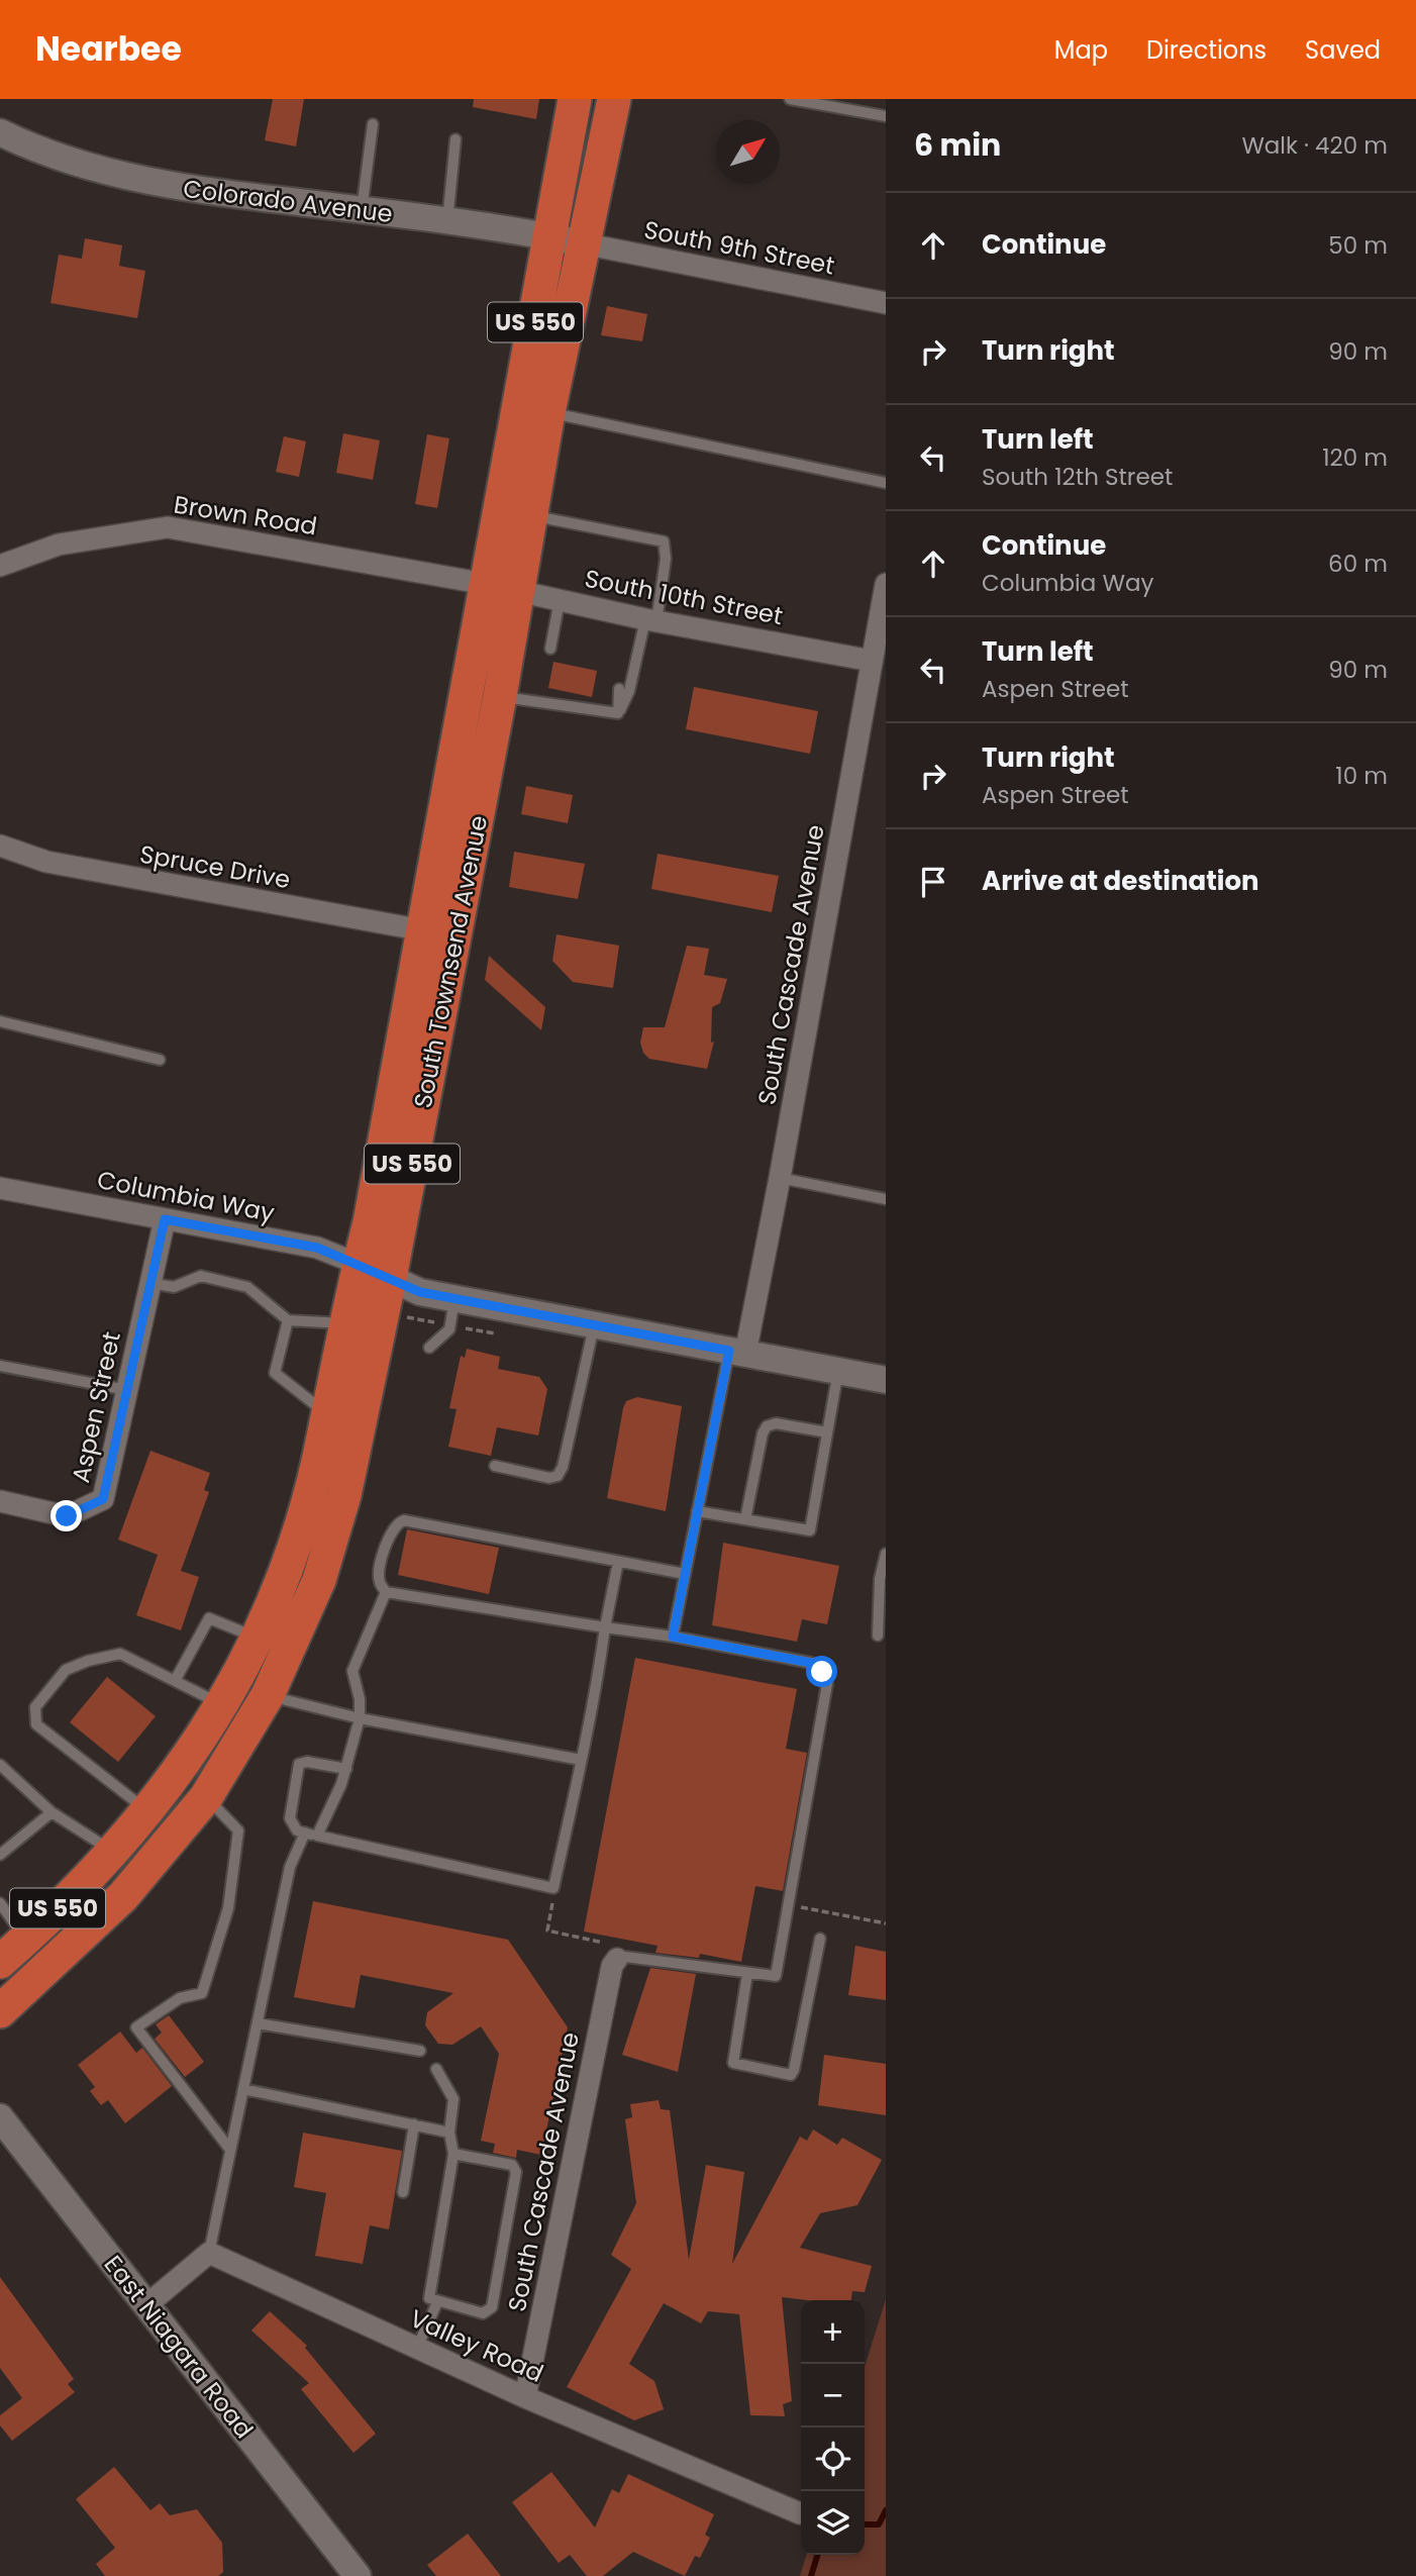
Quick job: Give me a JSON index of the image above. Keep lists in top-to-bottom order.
{
  "streets": {
    "highway": ["US 550", "South Townsend Avenue"],
    "street": [
      "Colorado Avenue",
      "South 9th Street",
      "Brown Road",
      "South 10th Street",
      "Spruce Drive",
      "South Cascade Avenue",
      "Columbia Way",
      "Aspen Street",
      "Valley Road",
      "East Niagara Road"
    ]
  },
  "crossings": [
    ["Colorado Avenue", "South 9th Street"],
    ["Colorado Avenue", "South Townsend Avenue"],
    ["South 9th Street", "South Townsend Avenue"],
    ["Brown Road", "South 10th Street"],
    ["Brown Road", "South Townsend Avenue"],
    ["South 10th Street", "South Townsend Avenue"],
    ["South 10th Street", "South Cascade Avenue"],
    ["Spruce Drive", "South Townsend Avenue"],
    ["South Townsend Avenue", "Columbia Way"],
    ["South Cascade Avenue", "Valley Road"],
    ["Columbia Way", "Aspen Street"]
  ],
  "north": "top right",
  "page": {
    "header": "Nearbee",
    "nav": ["Map", "Directions", "Saved"],
    "heading": ["6 min", "Walk · 420 m"],
    "list": [
      ["Continue", "50 m"],
      ["Turn right", "90 m"],
      ["Turn left", "South 12th Street", "120 m"],
      ["Continue", "Columbia Way", "60 m"],
      ["Turn left", "Aspen Street", "90 m"],
      ["Turn right", "Aspen Street", "10 m"],
      "Arrive at destination"
    ],
    "map_buttons": ["+", "−"]
  }
}
